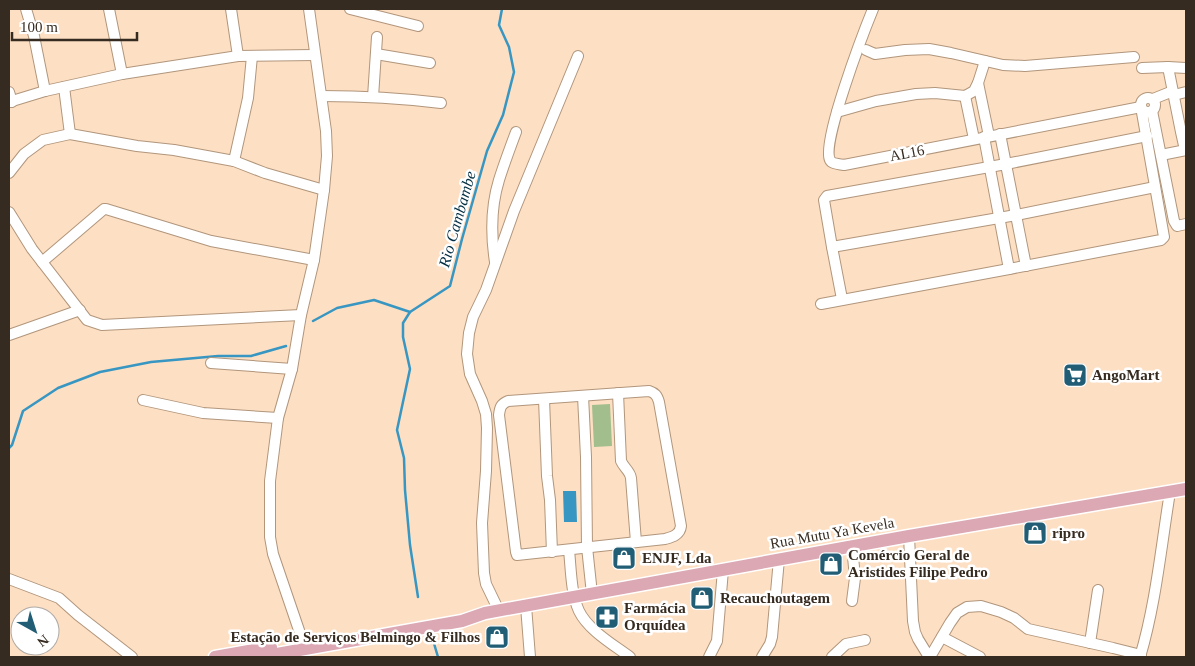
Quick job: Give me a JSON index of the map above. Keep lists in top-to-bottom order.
{
  "streets": {
    "main road": ["Rua Mutu Ya Kevela"],
    "street": ["AL16"]
  },
  "water": ["Rio Cambambe"],
  "places": {
    "supermarket": ["AngoMart"],
    "shop": [
      "ripro",
      "ENJF, Lda",
      "Comércio Geral de Aristides Filipe Pedro",
      "Recauchoutagem",
      "Estação de Serviços Belmingo & Filhos"
    ],
    "pharmacy": ["Farmácia Orquídea"]
  },
  "scale_bar": "100 m",
  "north": "bottom right"
}
